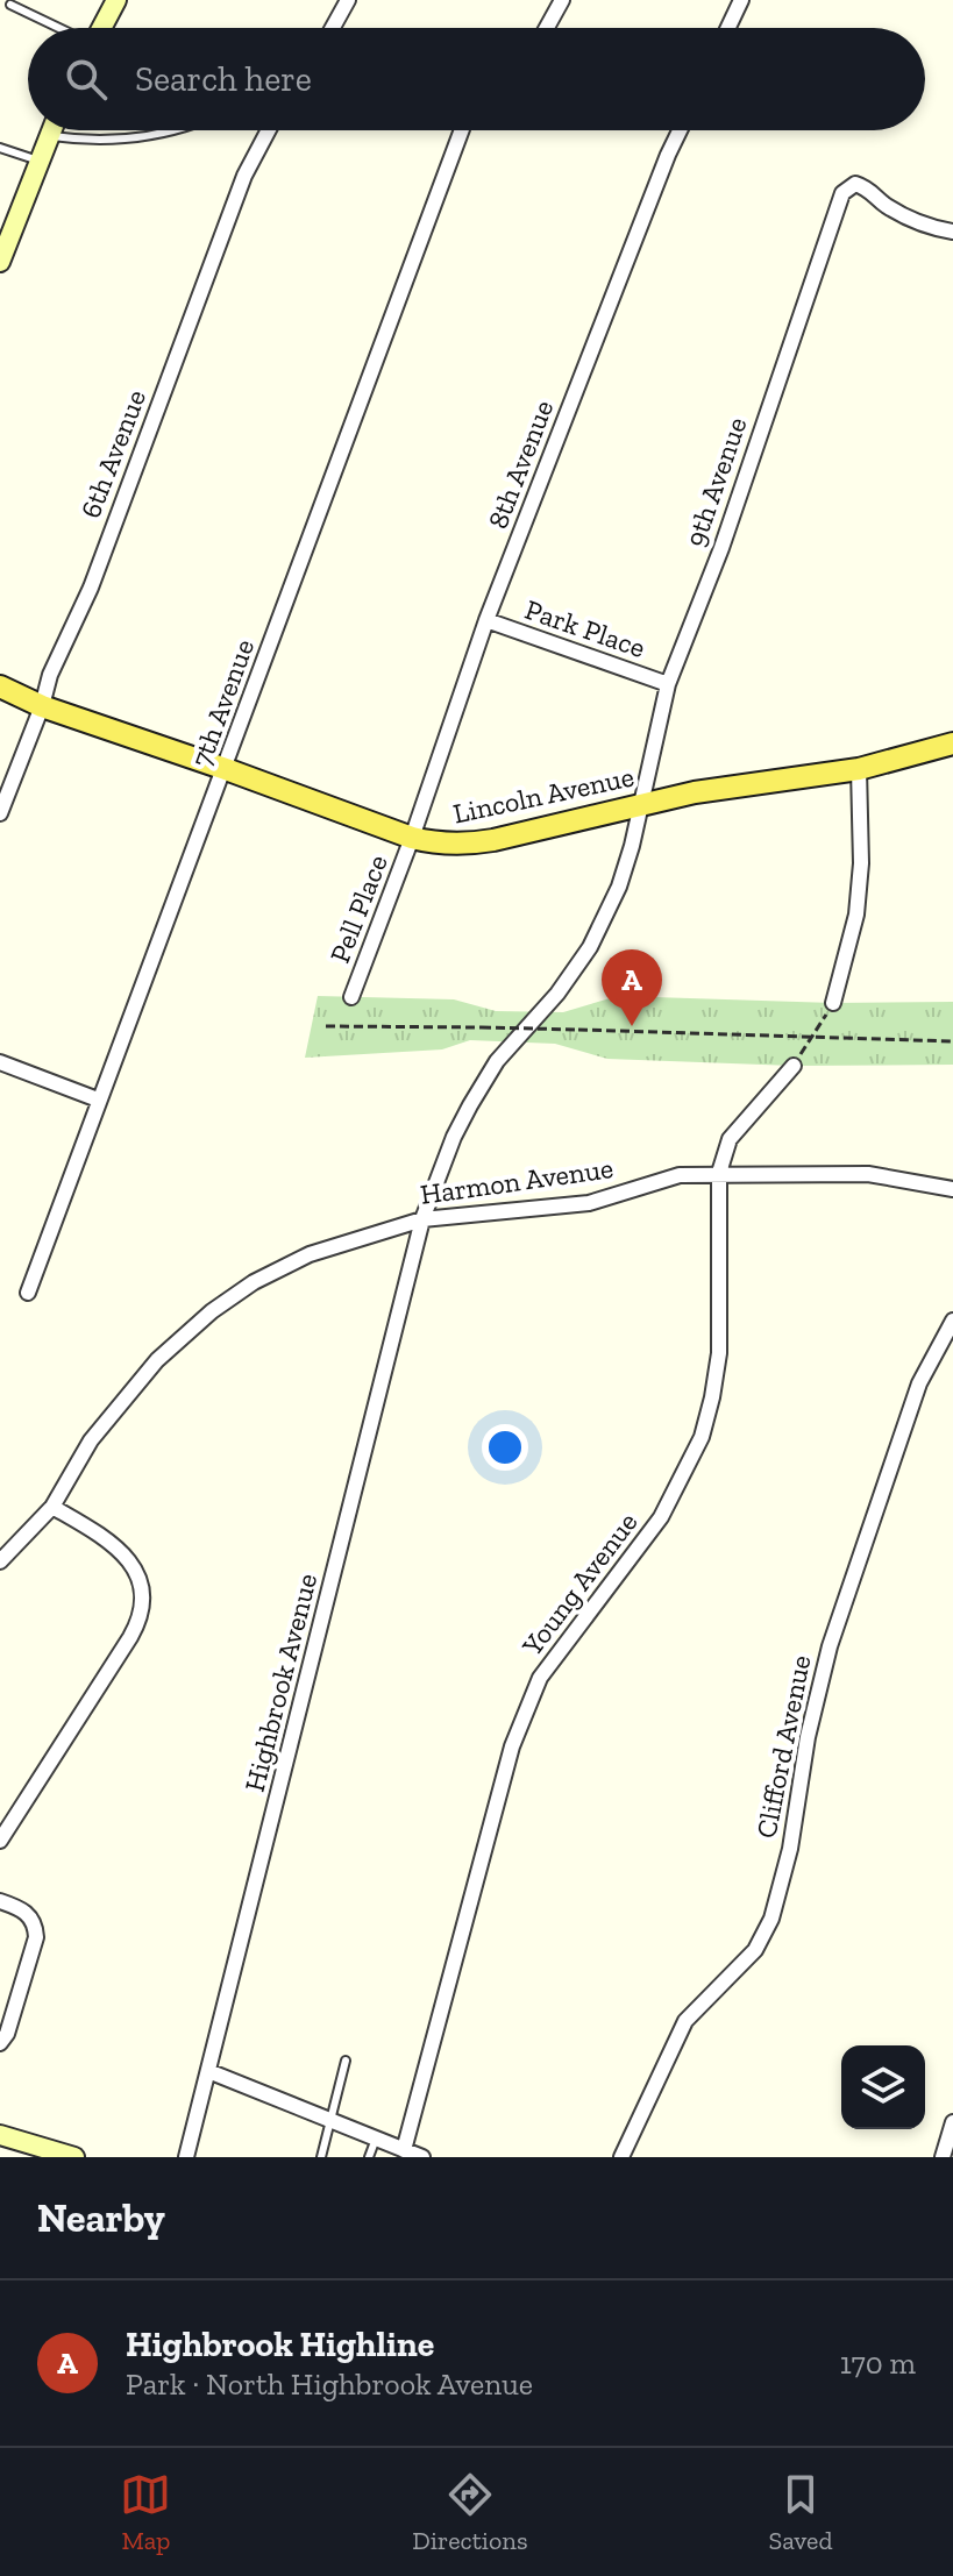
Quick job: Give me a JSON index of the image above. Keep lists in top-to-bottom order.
{
  "streets": {
    "main road": ["Lincoln Avenue"],
    "street": [
      "6th Avenue",
      "8th Avenue",
      "9th Avenue",
      "Park Place",
      "7th Avenue",
      "Pell Place",
      "Harmon Avenue",
      "Young Avenue",
      "Highbrook Avenue",
      "Clifford Avenue"
    ]
  },
  "crossings": [
    ["6th Avenue", "Lincoln Avenue"],
    ["8th Avenue", "Park Place"],
    ["8th Avenue", "Lincoln Avenue"],
    ["8th Avenue", "Pell Place"],
    ["9th Avenue", "Park Place"],
    ["9th Avenue", "Lincoln Avenue"],
    ["9th Avenue", "Highbrook Avenue"],
    ["7th Avenue", "Lincoln Avenue"],
    ["Lincoln Avenue", "Pell Place"],
    ["Lincoln Avenue", "Highbrook Avenue"],
    ["Harmon Avenue", "Young Avenue"],
    ["Harmon Avenue", "Highbrook Avenue"]
  ],
  "page": {
    "search": "Search here",
    "pins": "A",
    "heading": "Nearby",
    "list": [
      {
        "mark": "A",
        "name": "Highbrook Highline",
        "note": "Park · North Highbrook Avenue",
        "value": "170 m"
      }
    ],
    "nav": ["Map", "Directions", "Saved"]
  }
}
